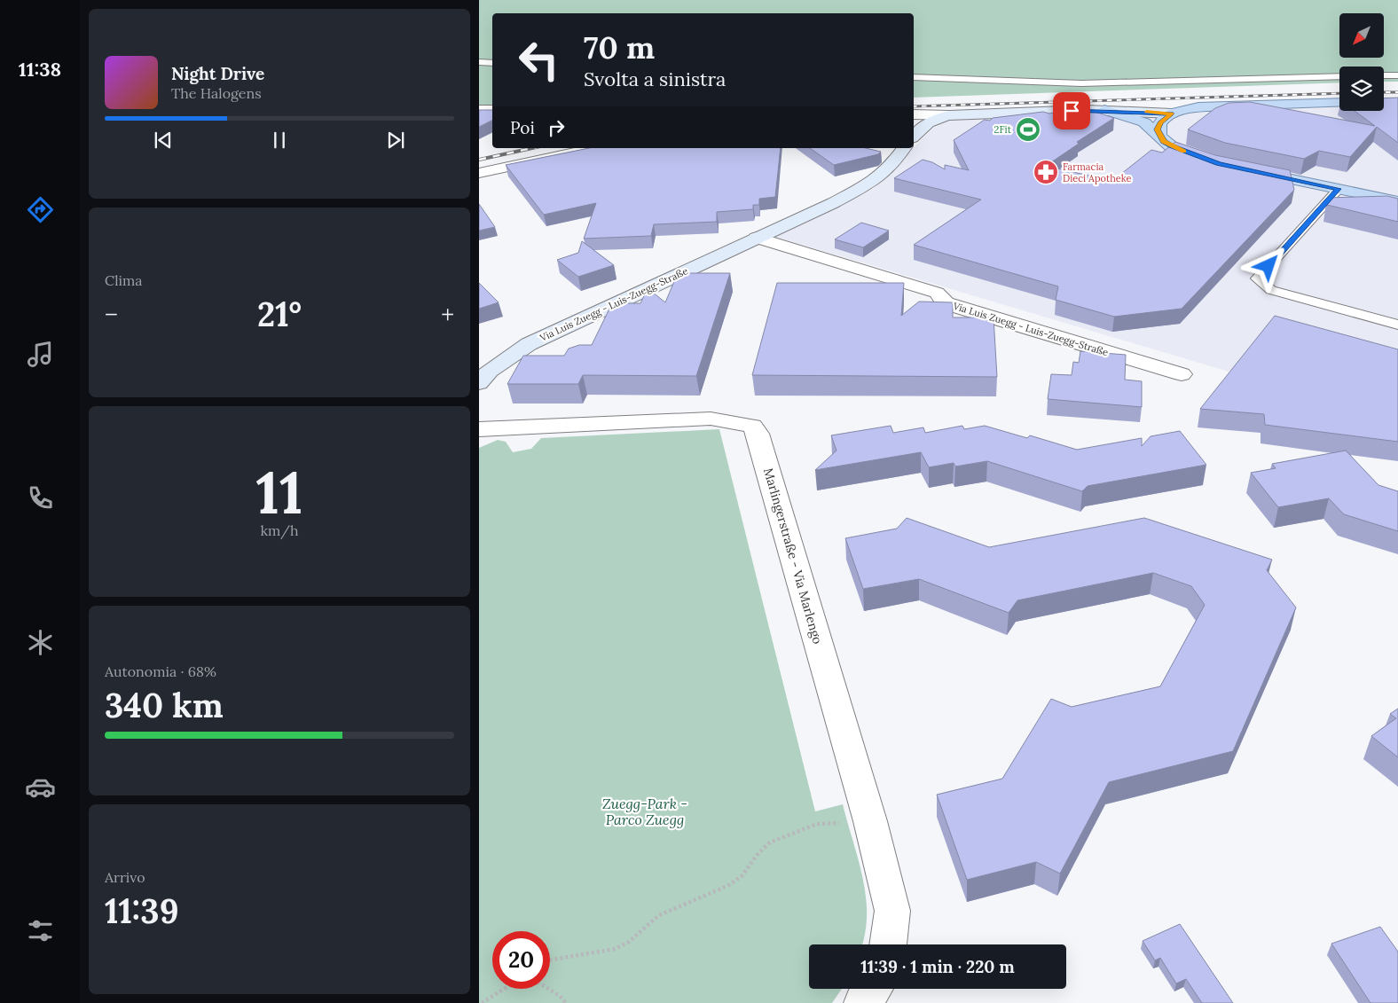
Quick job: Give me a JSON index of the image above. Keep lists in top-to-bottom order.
{
  "streets": {
    "street": ["Via Luis Zuegg - Luis-Zuegg-Straße", "Marlingerstraße - Via Marlengo"]
  },
  "parks": ["Zuegg-Park - Parco Zuegg"],
  "places": {
    "sports": ["2Fit"],
    "pharmacy": ["Farmacia Dieci Apotheke"]
  },
  "north": "bottom left",
  "page": {
    "tabs": "11:38",
    "turn": ["70 m", "Svolta a sinistra"],
    "song": ["Night Drive", "The Halogens"],
    "then": "Poi",
    "tile": [
      "Clima",
      ["11", "km/h"],
      ["Autonomia · 68%", "340 km"],
      ["Arrivo", "11:39"]
    ],
    "heat": ["−", "21°", "+"],
    "limit": "20",
    "trip": "11:39 · 1 min · 220 m"
  }
}
